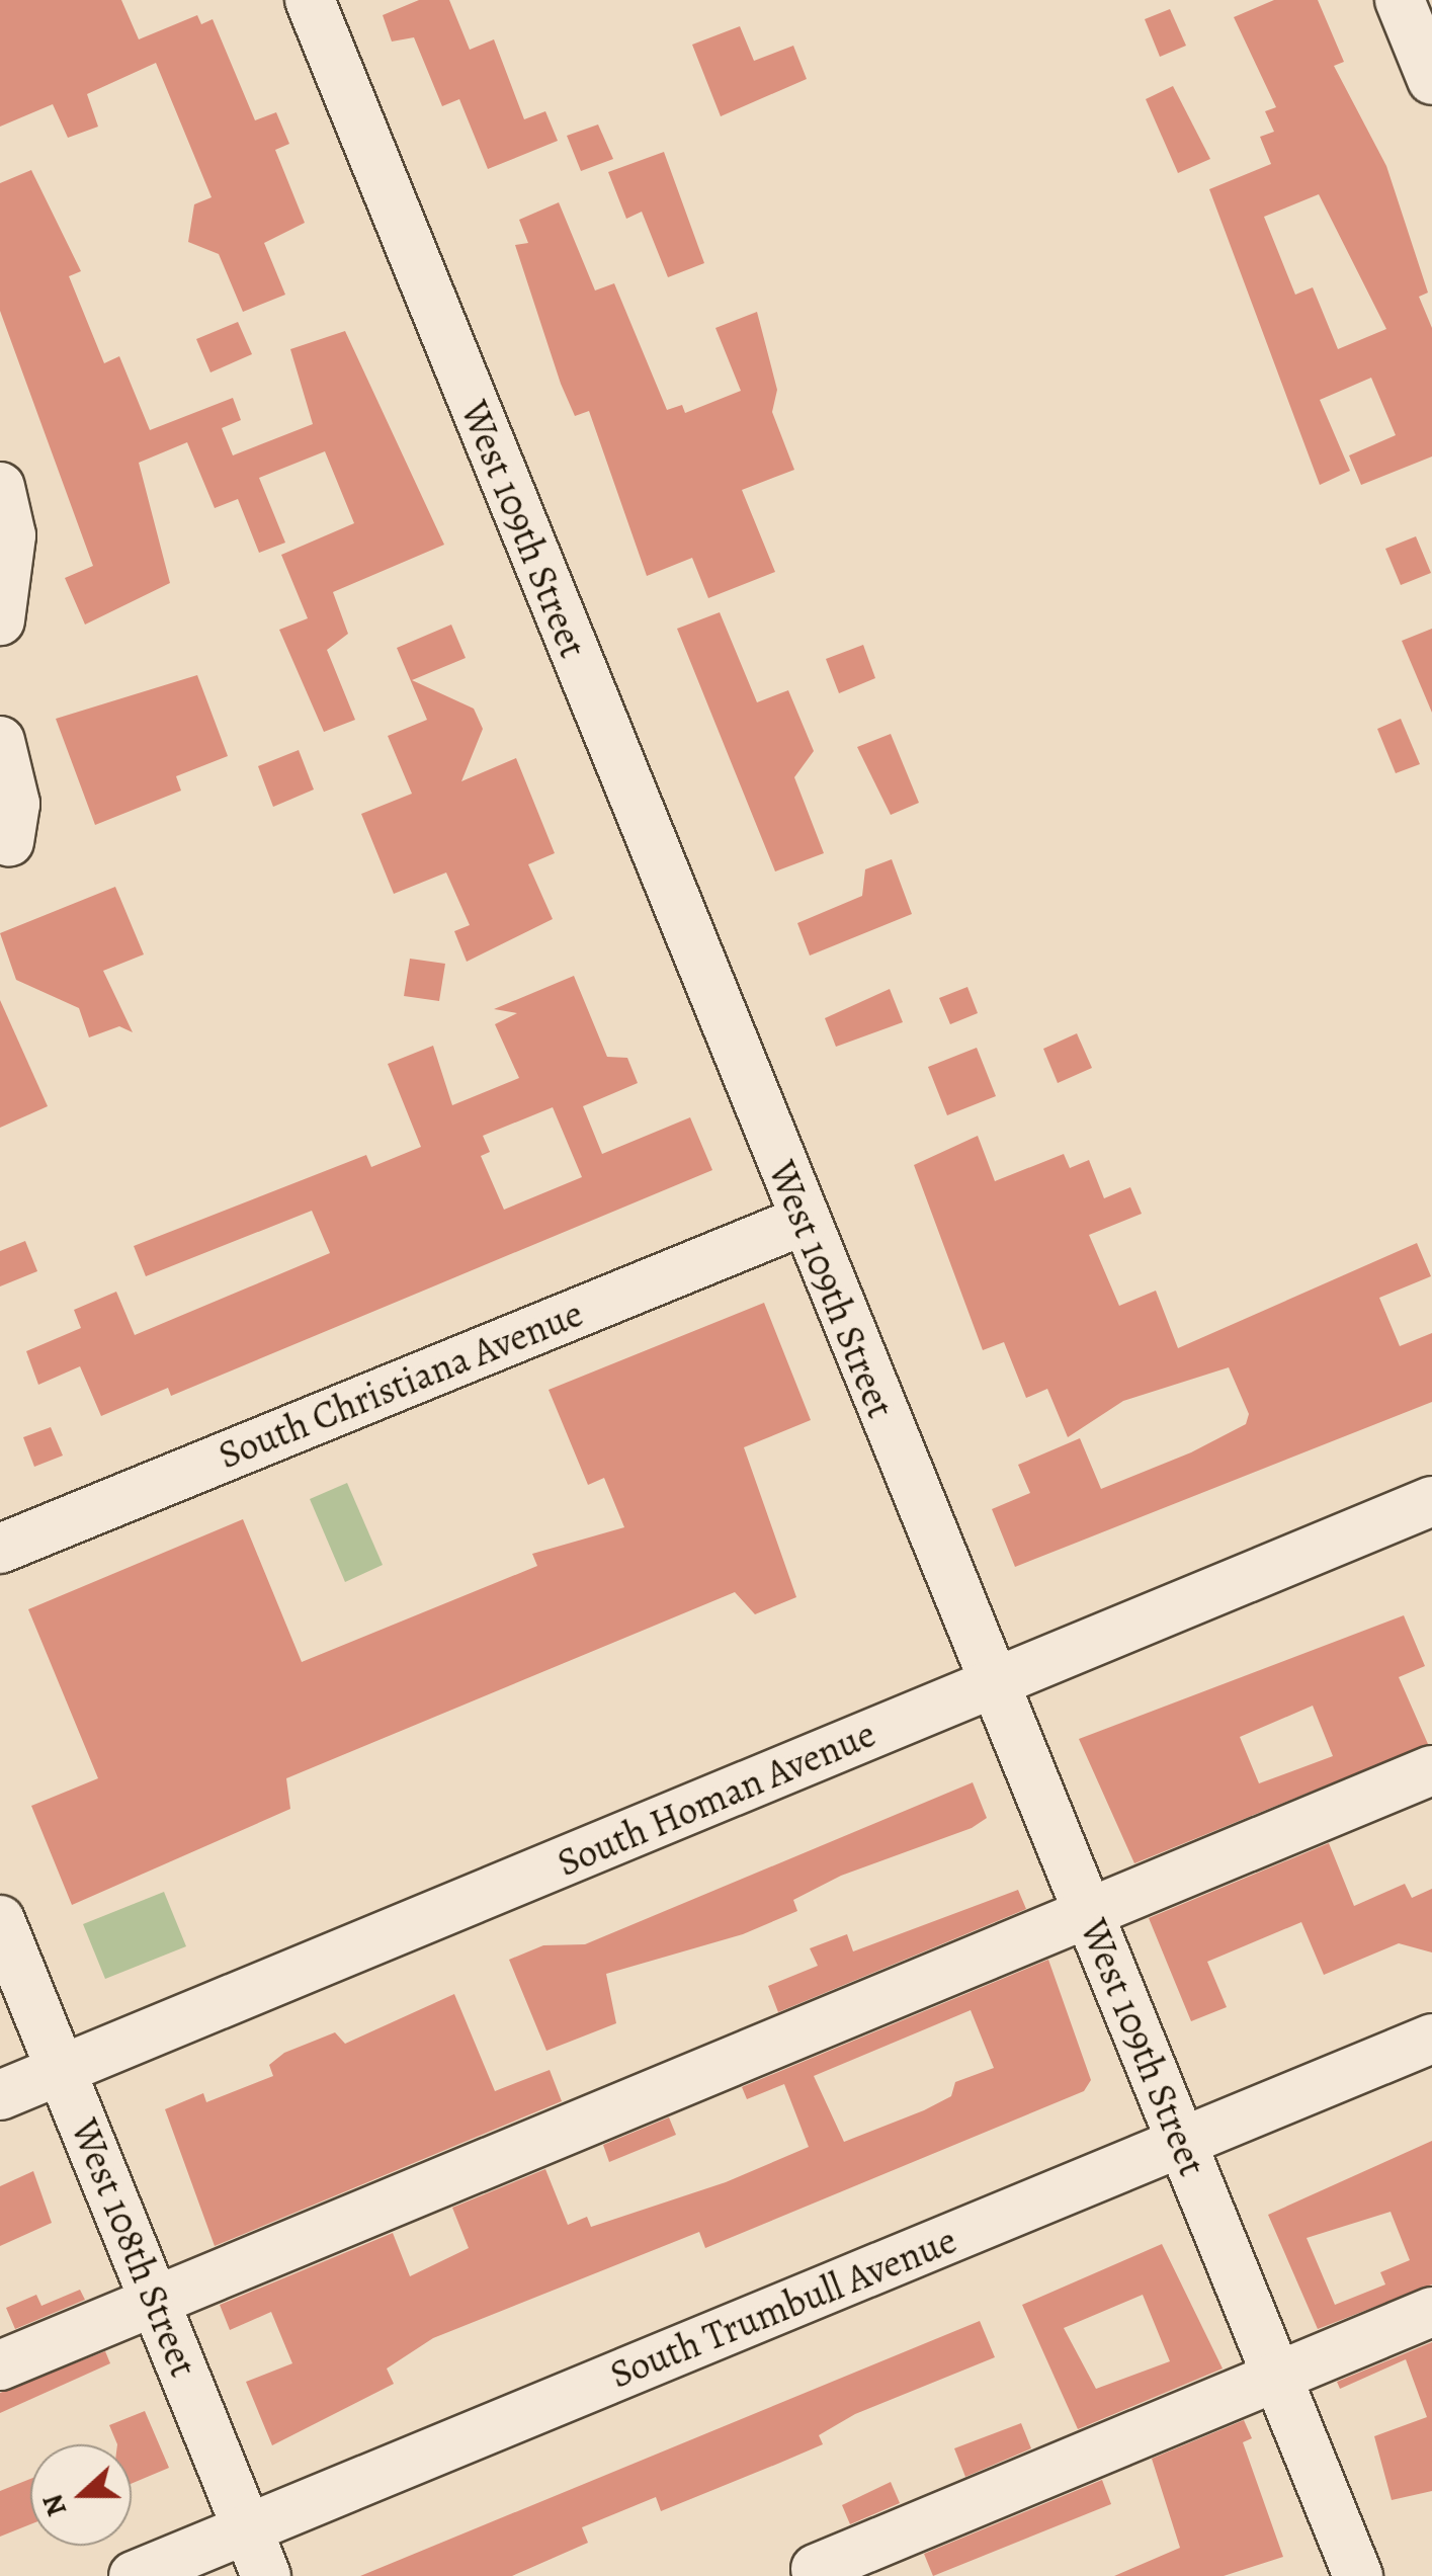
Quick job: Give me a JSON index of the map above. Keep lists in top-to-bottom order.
{
  "streets": {
    "street": [
      "West 109th Street",
      "South Christiana Avenue",
      "South Homan Avenue",
      "West 108th Street",
      "South Trumbull Avenue"
    ]
  },
  "crossings": [
    ["West 109th Street", "South Christiana Avenue"],
    ["West 109th Street", "South Homan Avenue"],
    ["West 109th Street", "South Trumbull Avenue"],
    ["South Homan Avenue", "West 108th Street"],
    ["West 108th Street", "South Trumbull Avenue"]
  ],
  "north": "left"
}
